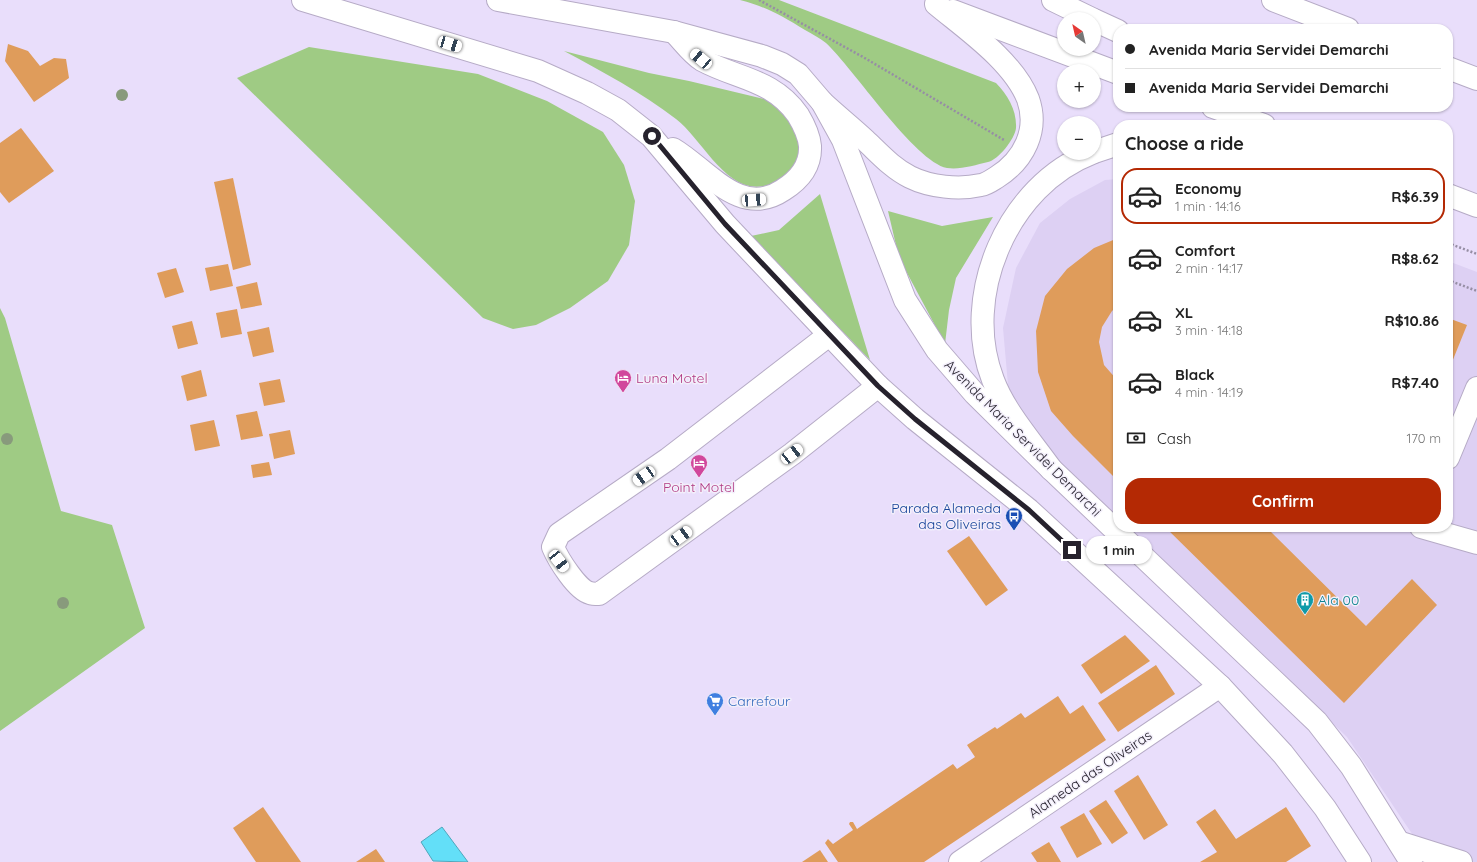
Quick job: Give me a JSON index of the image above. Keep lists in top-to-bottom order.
{
  "streets": {
    "main road": ["Avenida Maria Servidei Demarchi", "Alameda das Oliveiras"]
  },
  "places": {
    "hotel": ["Luna Motel", "Point Motel"],
    "bus stop": ["Parada Alameda das Oliveiras"],
    "building": ["Ala 00"],
    "supermarket": ["Carrefour"]
  },
  "north": "top left",
  "page": {
    "map_buttons": ["+", "−"],
    "banner": ["Avenida Maria Servidei Demarchi", "Avenida Maria Servidei Demarchi"],
    "heading": "Choose a ride",
    "list": [
      {
        "name": "Economy",
        "note": "1 min · 14:16",
        "value": "R$6.39"
      },
      {
        "name": "Comfort",
        "note": "2 min · 14:17",
        "value": "R$8.62"
      },
      {
        "name": "XL",
        "note": "3 min · 14:18",
        "value": "R$10.86"
      },
      {
        "name": "Black",
        "note": "4 min · 14:19",
        "value": "R$7.40"
      }
    ],
    "pay": ["Cash", "170 m"],
    "buttons": "Confirm",
    "bubble": "1 min"
  }
}
